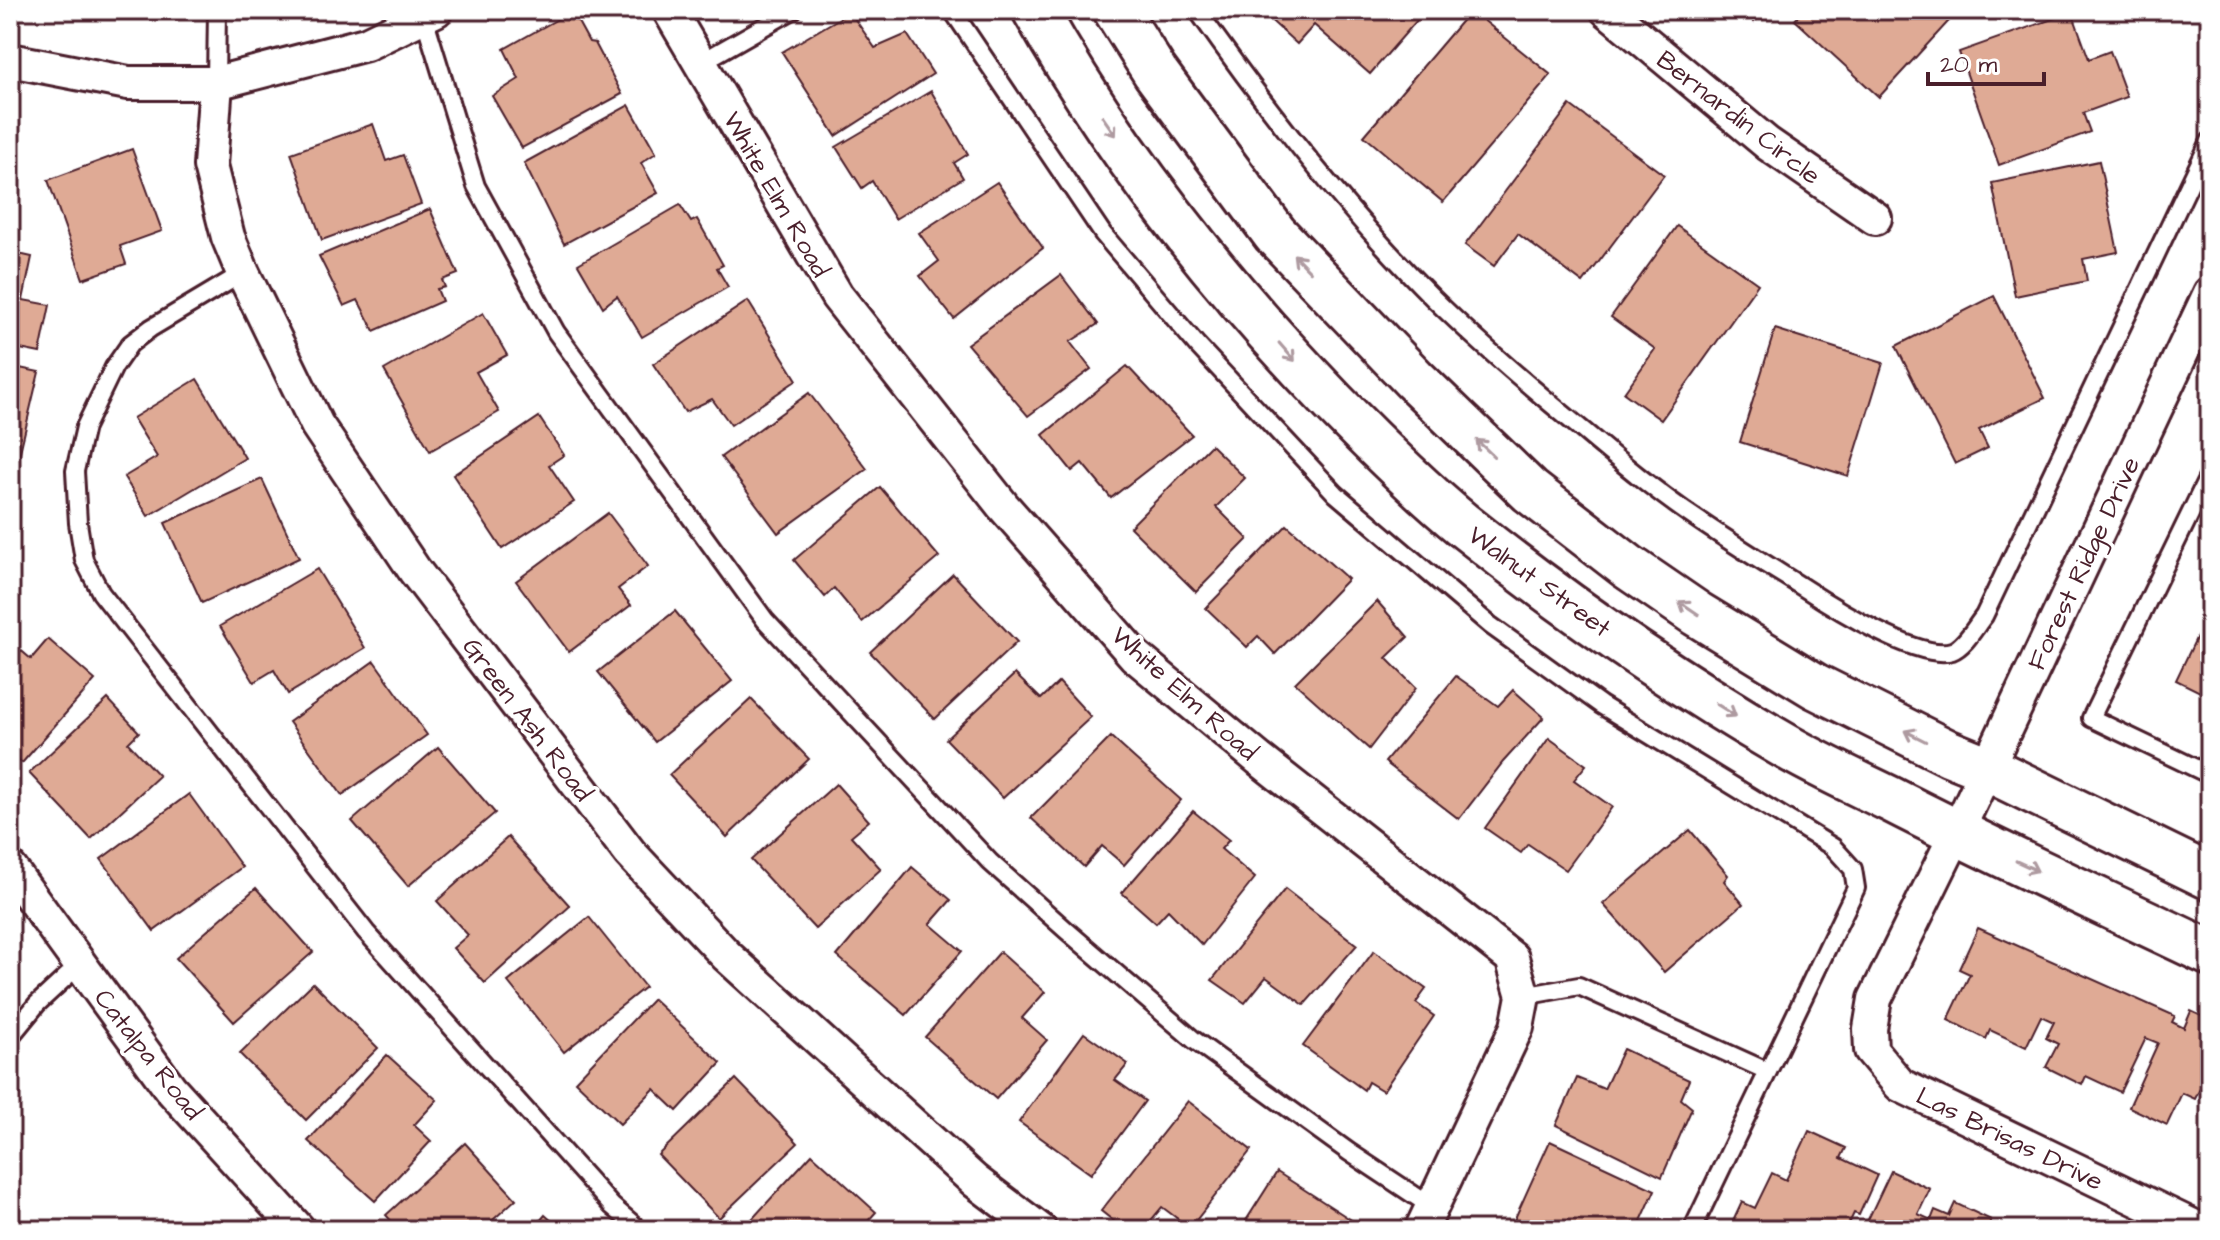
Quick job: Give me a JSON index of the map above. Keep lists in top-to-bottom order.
{
  "streets": {
    "main road": ["Walnut Street"],
    "street": [
      "Bernardin Circle",
      "White Elm Road",
      "Forest Ridge Drive",
      "Green Ash Road",
      "Catalpa Road",
      "Las Brisas Drive"
    ]
  },
  "crossings": [
    ["Forest Ridge Drive", "Walnut Street"],
    ["Forest Ridge Drive", "Las Brisas Drive"],
    ["Walnut Street", "Las Brisas Drive"]
  ],
  "scale_bar": "20 m"
}
